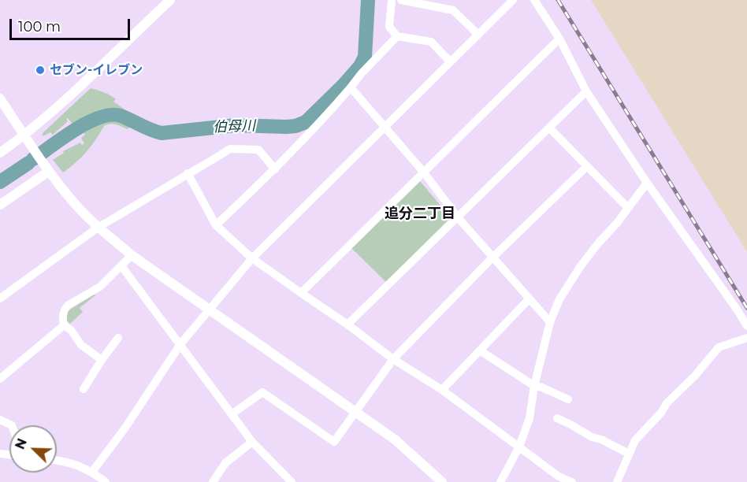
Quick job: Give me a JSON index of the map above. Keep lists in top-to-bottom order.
{
  "districts": ["追分二丁目"],
  "water": ["伯母川"],
  "places": ["セブン-イレブン"],
  "scale_bar": "100 m",
  "north": "top left"
}
